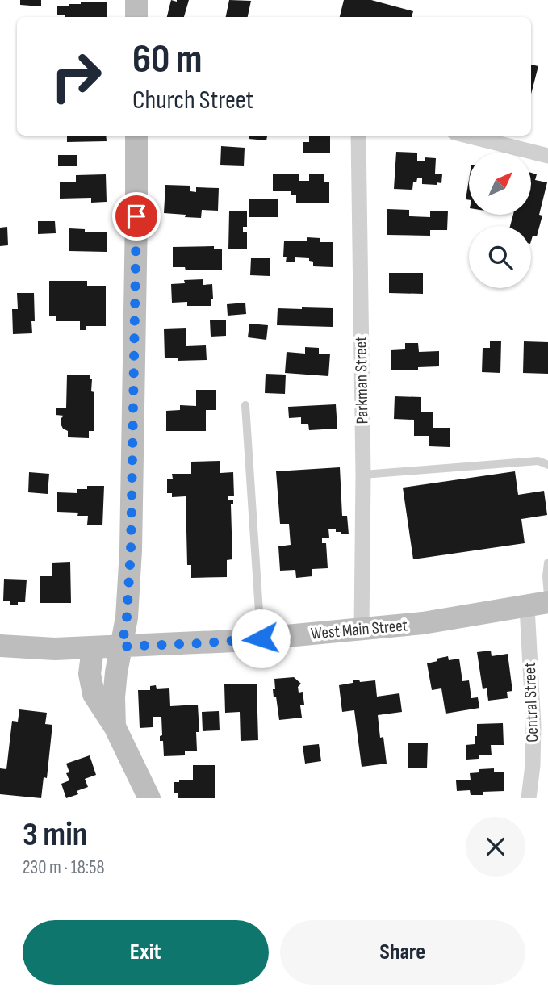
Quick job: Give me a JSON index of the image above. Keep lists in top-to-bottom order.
{
  "streets": {
    "street": ["Parkman Street", "West Main Street", "Central Street"]
  },
  "crossings": [
    ["Parkman Street", "West Main Street"],
    ["West Main Street", "Central Street"]
  ],
  "north": "top right",
  "page": {
    "turn": ["60 m", "Church Street"],
    "heading": ["3 min", "230 m · 18:58"],
    "buttons": ["Exit", "Share"]
  }
}
